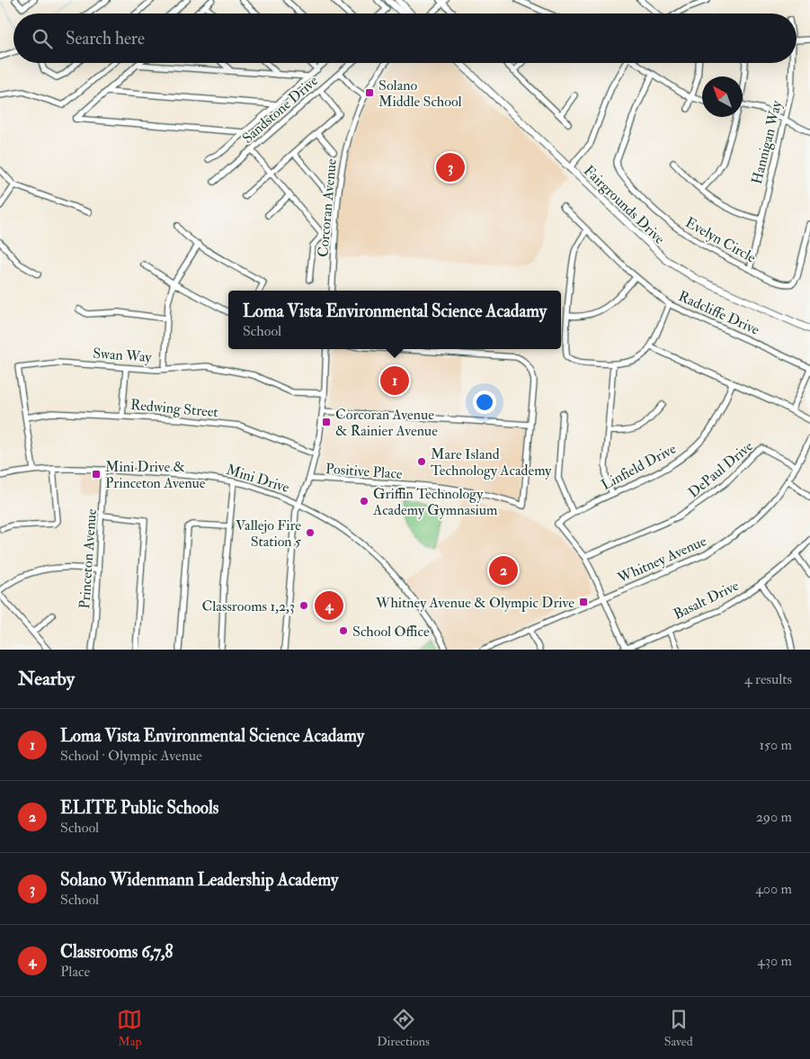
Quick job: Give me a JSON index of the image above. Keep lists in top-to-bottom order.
{
  "streets": {
    "main road": ["Fairgrounds Drive"],
    "street": [
      "Sandstone Drive",
      "Hannigan Way",
      "Corcoran Avenue",
      "Evelyn Circle",
      "Radcliffe Drive",
      "Swan Way",
      "Redwing Street",
      "Linfield Drive",
      "DePaul Drive",
      "Positive Place",
      "Mini Drive",
      "Princeton Avenue",
      "Whitney Avenue",
      "Basalt Drive"
    ]
  },
  "crossings": [
    ["Hannigan Way", "Evelyn Circle"],
    ["Swan Way", "Redwing Street"],
    ["Swan Way", "Mini Drive"],
    ["DePaul Drive", "Whitney Avenue"],
    ["Mini Drive", "Princeton Avenue"]
  ],
  "places": {
    "transit": [
      "Solano Middle School",
      "Corcoran Avenue & Rainier Avenue",
      "Mini Drive & Princeton Avenue",
      "Whitney Avenue & Olympic Drive"
    ],
    "other": [
      "Mare Island Technology Academy",
      "Griffin Technology Academy Gymnasium",
      "Vallejo Fire Station 5",
      "Classrooms 1,2,3",
      "School Office"
    ]
  },
  "north": "top left",
  "page": {
    "search": "Search here",
    "pins": [
      "3",
      "1",
      "2",
      "4"
    ],
    "popup": ["Loma Vista Environmental Science Acadamy", "School"],
    "heading": ["Nearby", "4 results"],
    "list": [
      {
        "mark": "1",
        "name": "Loma Vista Environmental Science Acadamy",
        "note": "School · Olympic Avenue",
        "value": "150 m"
      },
      {
        "mark": "2",
        "name": "ELITE Public Schools",
        "note": "School",
        "value": "290 m"
      },
      {
        "mark": "3",
        "name": "Solano Widenmann Leadership Academy",
        "note": "School",
        "value": "400 m"
      },
      {
        "mark": "4",
        "name": "Classrooms 6,7,8",
        "note": "Place",
        "value": "430 m"
      }
    ],
    "nav": ["Map", "Directions", "Saved"]
  }
}
